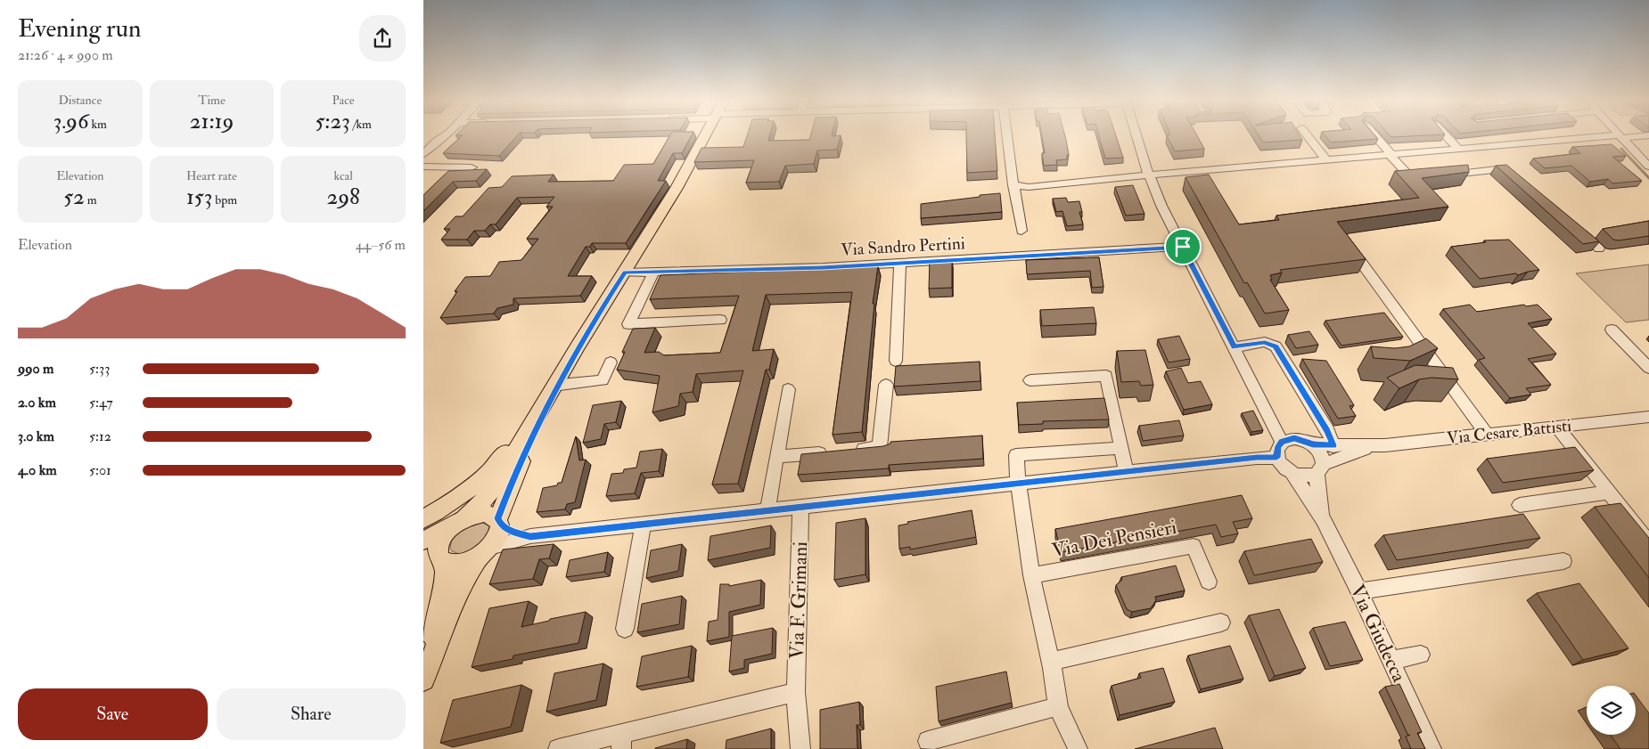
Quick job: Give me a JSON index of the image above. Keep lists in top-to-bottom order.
{
  "streets": {
    "street": [
      "Via Sandro Pertini",
      "Via Cesare Battisti",
      "Via Dei Pensieri",
      "Via F. Grimani",
      "Via Giudecca"
    ]
  },
  "crossings": [
    ["Via Cesare Battisti", "Via Giudecca"]
  ],
  "page": {
    "heading": ["Evening run", "21:26 · 4 × 990 m"],
    "stats": [
      ["Distance", "3.96 km"],
      ["Time", "21:19"],
      ["Pace", "5:23 /km"],
      ["Elevation", "52 m"],
      ["Heart rate", "153 bpm"],
      ["kcal", "298"]
    ],
    "chart": ["Elevation", "44–56 m"],
    "list": [
      {
        "name": "990 m",
        "note": "5:33"
      },
      {
        "name": "2.0 km",
        "note": "5:47"
      },
      {
        "name": "3.0 km",
        "note": "5:12"
      },
      {
        "name": "4.0 km",
        "note": "5:01"
      }
    ],
    "buttons": ["Save", "Share"]
  }
}
